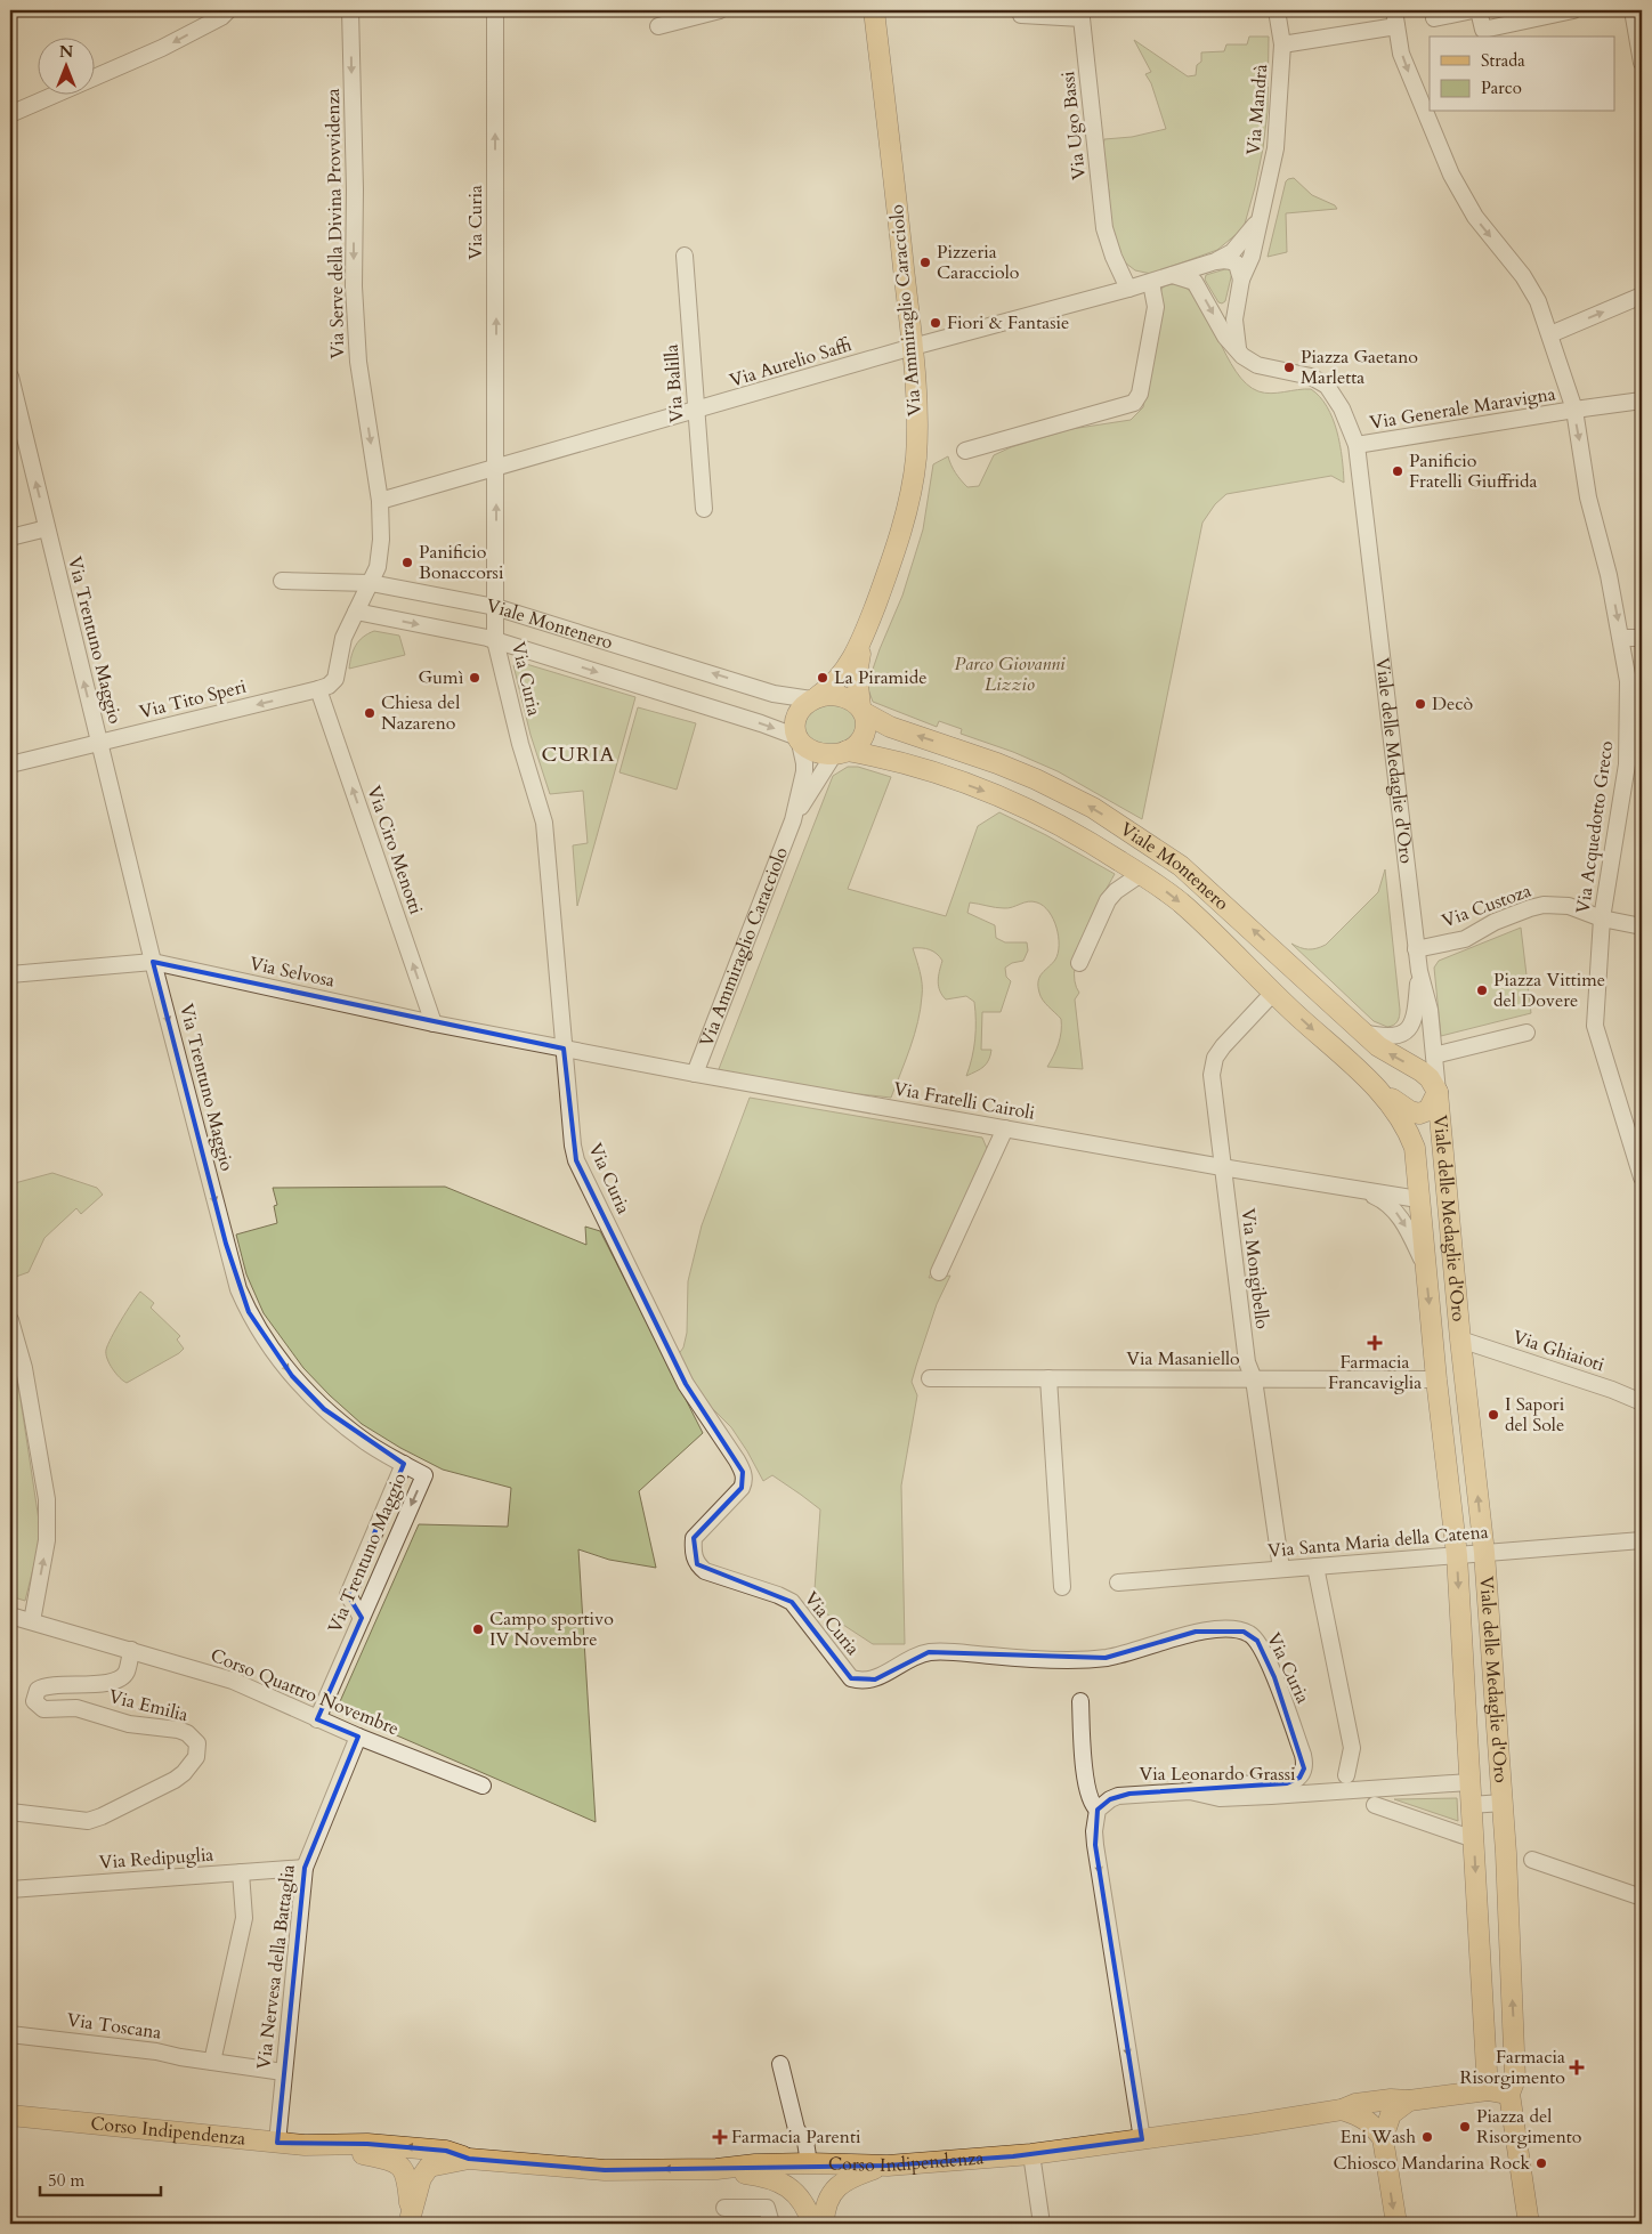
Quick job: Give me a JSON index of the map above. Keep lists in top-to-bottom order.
{
  "streets": {
    "main road": [
      "Via Ammiraglio Caracciolo",
      "Viale Montenero",
      "Viale delle Medaglie d'Oro",
      "Corso Indipendenza"
    ],
    "street": [
      "Via Mandrà",
      "Via Ugo Bassi",
      "Via Curia",
      "Via Serve della Divina Provvidenza",
      "Via Aurelio Saffi",
      "Via Balilla",
      "Via Generale Maravigna",
      "Via Trentuno Maggio",
      "Via Tito Speri",
      "Via Acquedotto Greco",
      "Via Ciro Menotti",
      "Via Custoza",
      "Via Selvosa",
      "Via Fratelli Cairoli",
      "Via Mongibello",
      "Via Ghiaioti",
      "Via Masaniello",
      "Via Santa Maria della Catena",
      "Corso Quattro Novembre",
      "Via Emilia",
      "Via Leonardo Grassi",
      "Via Redipuglia",
      "Via Nervesa della Battaglia",
      "Via Toscana"
    ]
  },
  "crossings": [
    ["Via Ugo Bassi", "Via Aurelio Saffi"],
    ["Via Curia", "Via Aurelio Saffi"],
    ["Via Curia", "Viale Montenero"],
    ["Via Curia", "Via Selvosa"],
    ["Via Curia", "Via Fratelli Cairoli"],
    ["Via Curia", "Via Leonardo Grassi"],
    ["Via Serve della Divina Provvidenza", "Via Aurelio Saffi"],
    ["Via Serve della Divina Provvidenza", "Viale Montenero"],
    ["Via Serve della Divina Provvidenza", "Via Tito Speri"],
    ["Via Serve della Divina Provvidenza", "Via Ciro Menotti"],
    ["Via Ammiraglio Caracciolo", "Via Aurelio Saffi"],
    ["Via Ammiraglio Caracciolo", "Viale Montenero"],
    ["Via Ammiraglio Caracciolo", "Via Fratelli Cairoli"],
    ["Via Aurelio Saffi", "Via Balilla"],
    ["Via Generale Maravigna", "Viale delle Medaglie d'Oro"],
    ["Via Generale Maravigna", "Via Acquedotto Greco"],
    ["Viale Montenero", "Viale delle Medaglie d'Oro"],
    ["Viale Montenero", "Via Mongibello"],
    ["Via Trentuno Maggio", "Via Tito Speri"],
    ["Via Trentuno Maggio", "Via Selvosa"],
    ["Via Trentuno Maggio", "Corso Quattro Novembre"],
    ["Via Tito Speri", "Via Ciro Menotti"],
    ["Viale delle Medaglie d'Oro", "Via Custoza"],
    ["Viale delle Medaglie d'Oro", "Via Fratelli Cairoli"],
    ["Viale delle Medaglie d'Oro", "Via Ghiaioti"],
    ["Viale delle Medaglie d'Oro", "Via Masaniello"],
    ["Viale delle Medaglie d'Oro", "Via Santa Maria della Catena"],
    ["Viale delle Medaglie d'Oro", "Via Leonardo Grassi"],
    ["Viale delle Medaglie d'Oro", "Corso Indipendenza"],
    ["Via Acquedotto Greco", "Via Custoza"],
    ["Via Ciro Menotti", "Via Selvosa"],
    ["Via Selvosa", "Via Fratelli Cairoli"],
    ["Via Fratelli Cairoli", "Via Mongibello"],
    ["Via Mongibello", "Via Masaniello"],
    ["Via Mongibello", "Via Santa Maria della Catena"],
    ["Corso Quattro Novembre", "Via Emilia"],
    ["Corso Quattro Novembre", "Via Nervesa della Battaglia"],
    ["Via Redipuglia", "Via Nervesa della Battaglia"],
    ["Via Nervesa della Battaglia", "Via Toscana"],
    ["Via Nervesa della Battaglia", "Corso Indipendenza"]
  ],
  "one_way": [
    "Via Serve della Divina Provvidenza",
    "Via Tito Speri",
    "Via Acquedotto Greco",
    "Via Ciro Menotti"
  ],
  "districts": ["CURIA"],
  "parks": ["Parco Giovanni Lizzio"],
  "places": {
    "other": [
      "Pizzeria Caracciolo",
      "Fiori & Fantasie",
      "Piazza Gaetano Marletta",
      "Panificio Fratelli Giuffrida",
      "Panificio Bonaccorsi",
      "Gumì",
      "La Piramide",
      "Decò",
      "Chiesa del Nazareno",
      "Piazza Vittime del Dovere",
      "I Sapori del Sole",
      "Campo sportivo IV Novembre",
      "Piazza del Risorgimento",
      "Eni Wash",
      "Chiosco Mandarina Rock"
    ],
    "health": ["Farmacia Francaviglia", "Farmacia Risorgimento", "Farmacia Parenti"]
  },
  "legend": ["Strada", "Parco"],
  "scale_bar": "50 m",
  "north": "top"
}
